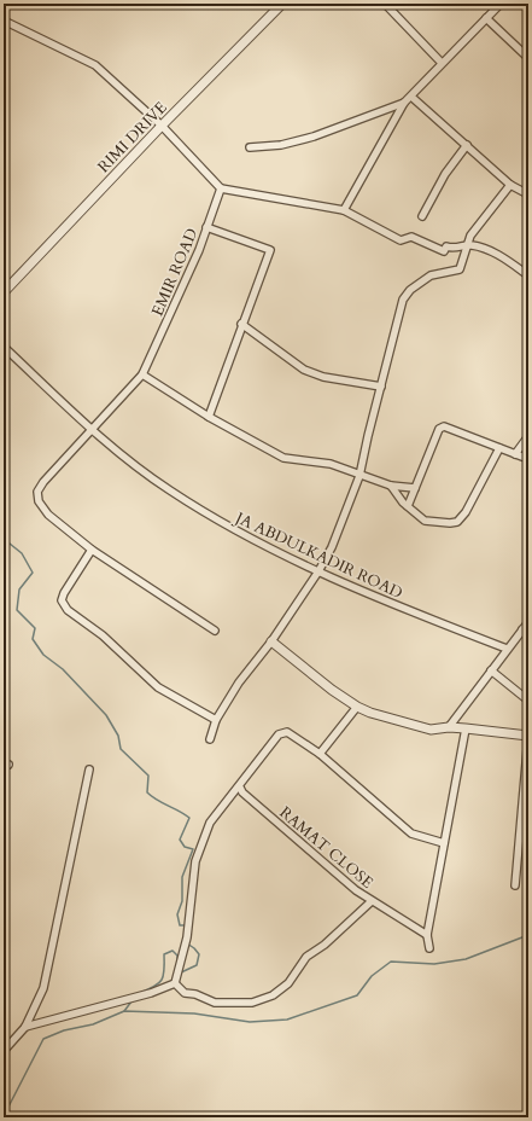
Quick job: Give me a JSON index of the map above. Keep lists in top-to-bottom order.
{
  "streets": {
    "street": [
      "RIMI DRIVE",
      "EMIR ROAD",
      "JA ABDULKADIR ROAD",
      "RAMAT CLOSE"
    ]
  },
  "crossings": [
    ["EMIR ROAD", "JA ABDULKADIR ROAD"]
  ]
}
